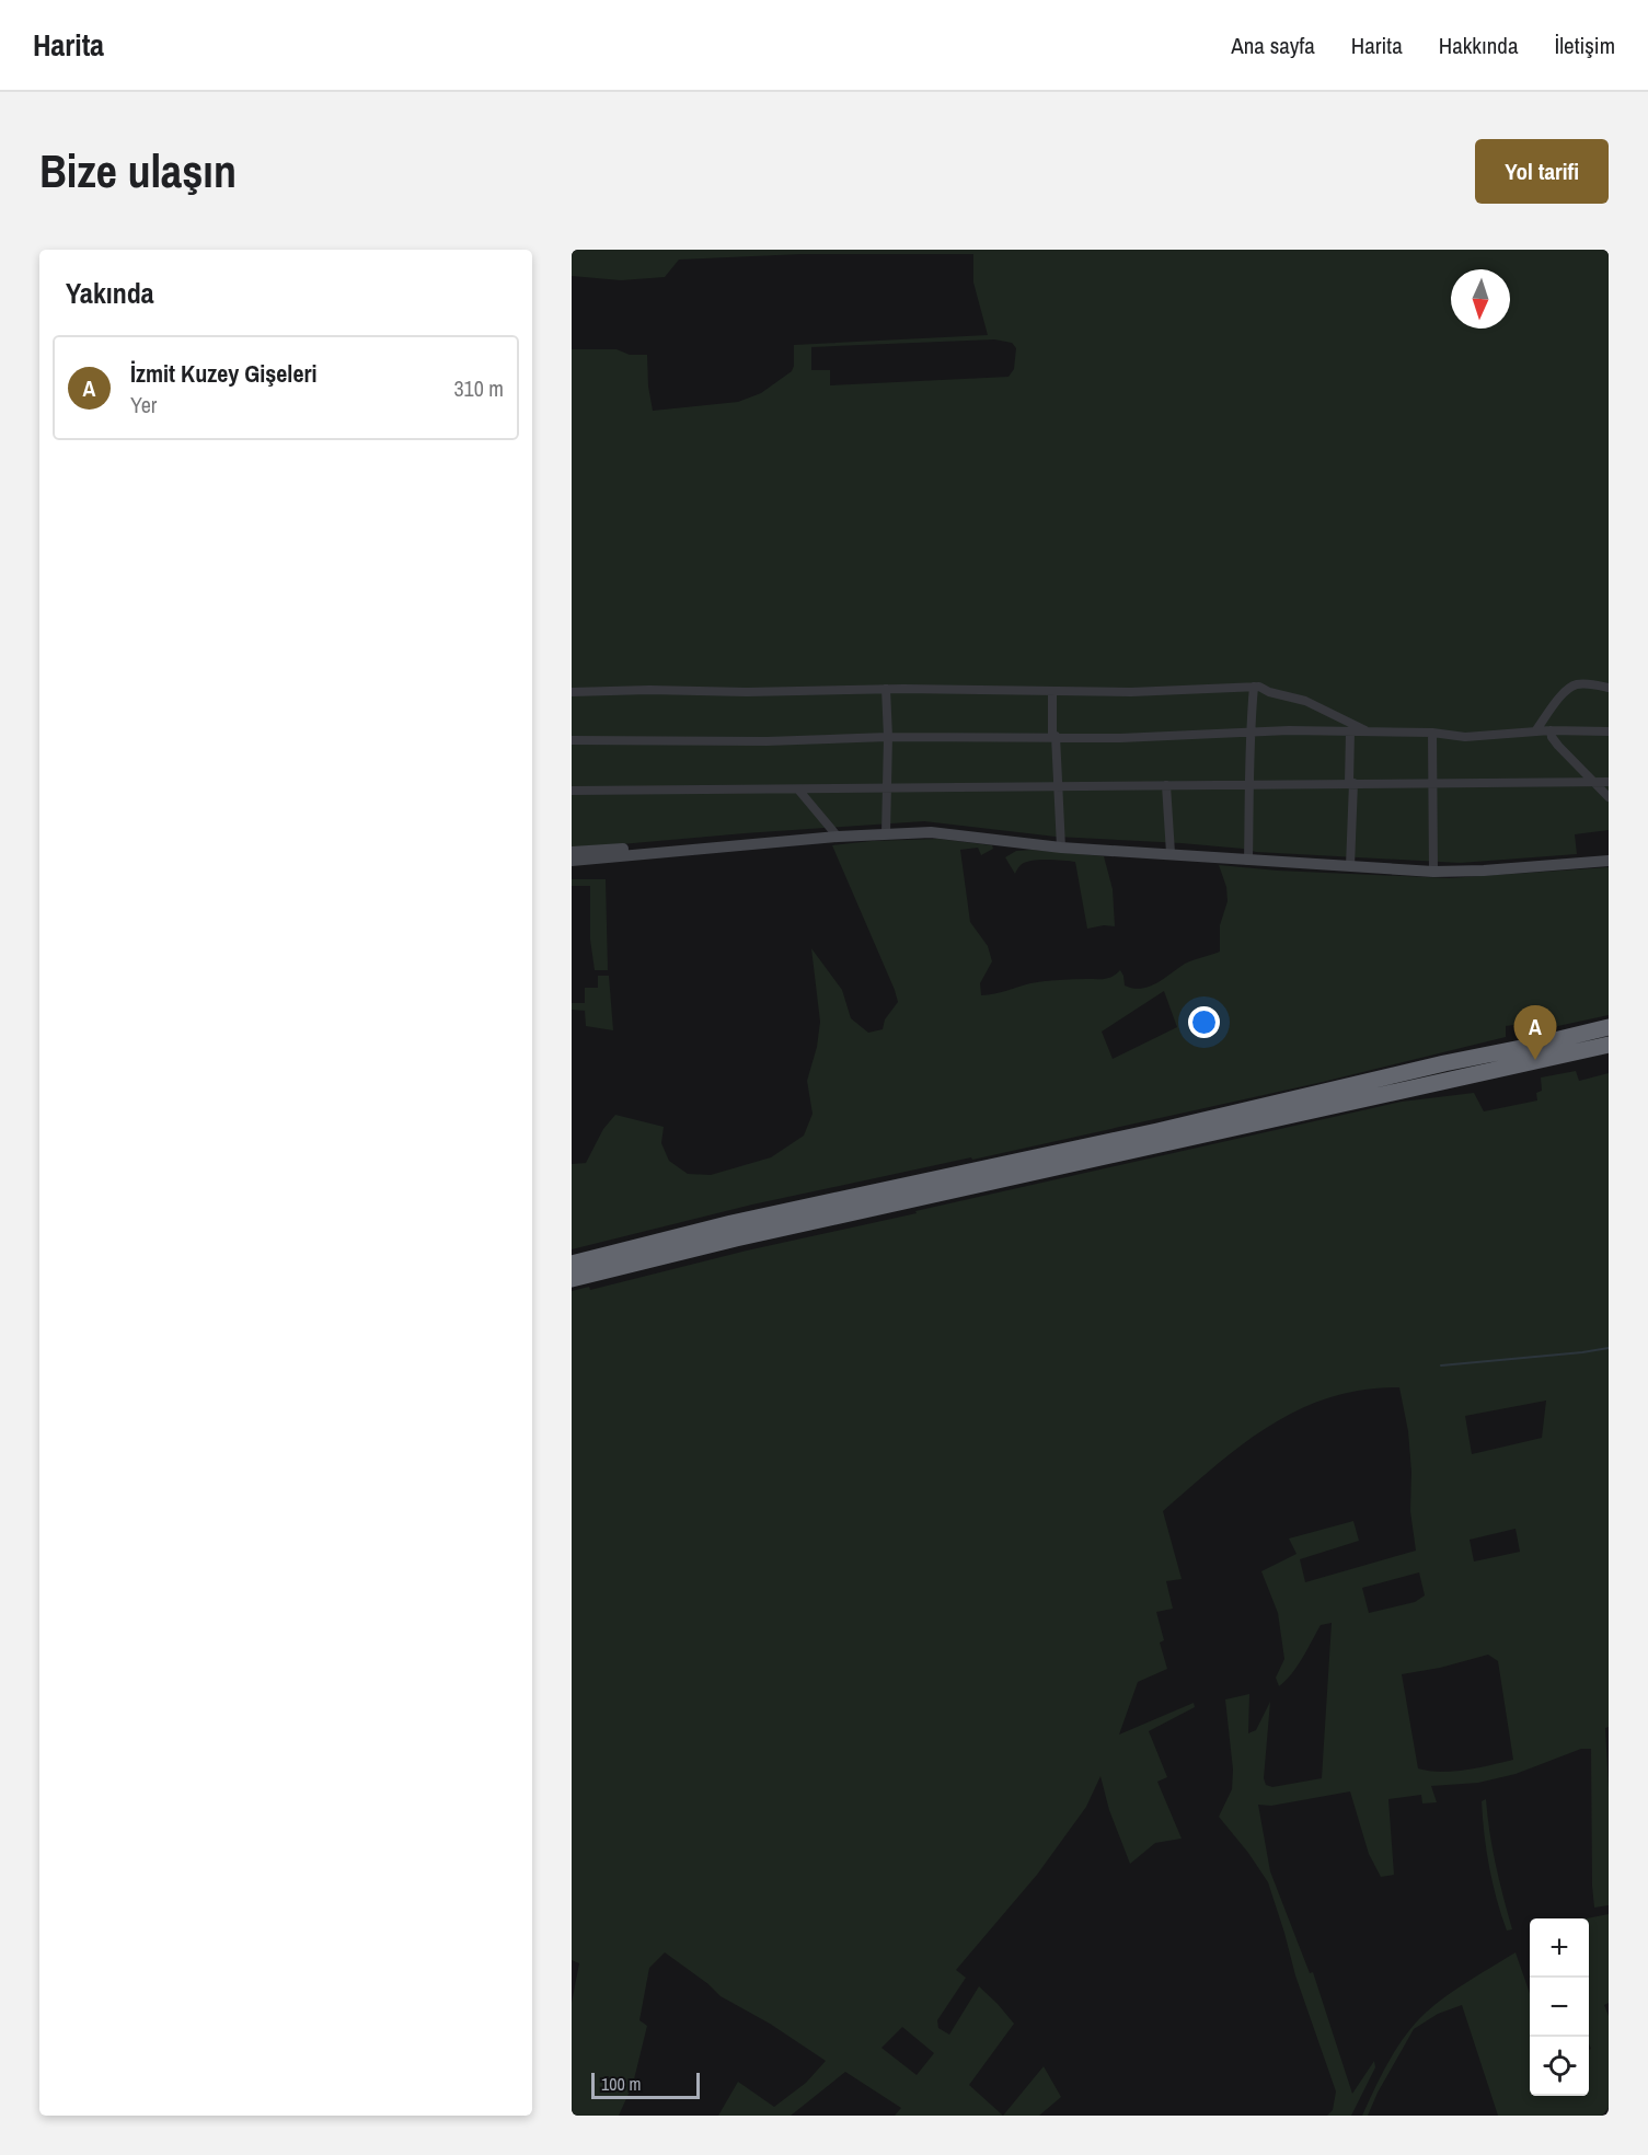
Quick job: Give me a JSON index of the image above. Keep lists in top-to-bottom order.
{
  "scale_bar": "100 m",
  "north": "bottom",
  "page": {
    "header": "Harita",
    "nav": [
      "Ana sayfa",
      "Harita",
      "Hakkında",
      "İletişim"
    ],
    "buttons": "Yol tarifi",
    "title": "Bize ulaşın",
    "heading": "Yakında",
    "list": [
      {
        "mark": "A",
        "name": "İzmit Kuzey Gişeleri",
        "note": "Yer",
        "value": "310 m"
      }
    ],
    "pins": "A",
    "map_buttons": ["+", "−"],
    "scale": "100 m"
  }
}
